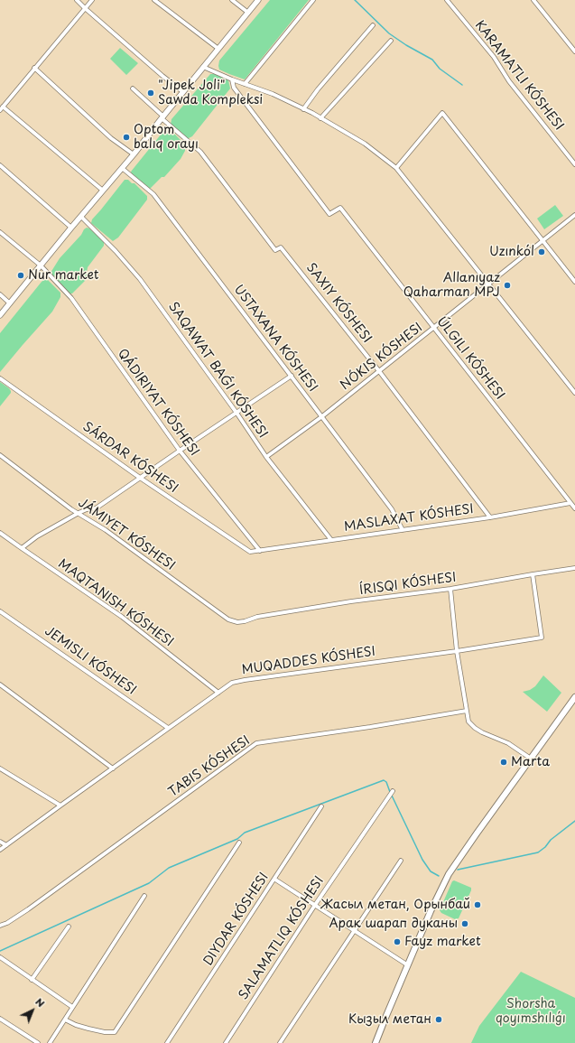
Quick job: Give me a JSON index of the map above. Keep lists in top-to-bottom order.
{
  "streets": {
    "street": [
      "USTAXANA KÓSHESI",
      "NÓKIS KÓSHESI",
      "ÚLGILI KÓSHESI",
      "QÁDIRIYAT KÓSHESI",
      "SÁRDAR KÓSHESI",
      "MASLAXAT KÓSHESI",
      "JÁMIYET KÓSHESI",
      "JEMISLI KÓSHESI",
      "MUQADDES KÓSHESI",
      "DIYDAR KÓSHESI"
    ]
  },
  "crossings": [
    ["USTAXANA KÓSHESI", "NÓKIS KÓSHESI"],
    ["USTAXANA KÓSHESI", "MASLAXAT KÓSHESI"],
    ["NÓKIS KÓSHESI", "ÚLGILI KÓSHESI"],
    ["ÚLGILI KÓSHESI", "MASLAXAT KÓSHESI"],
    ["QÁDIRIYAT KÓSHESI", "MASLAXAT KÓSHESI"],
    ["SÁRDAR KÓSHESI", "MASLAXAT KÓSHESI"],
    ["JEMISLI KÓSHESI", "MUQADDES KÓSHESI"]
  ],
  "parks": ["Shorsha qoyımshılıǵı"],
  "places": [
    "\"Jipek Joli\" Sawda Kompleksi",
    "Optom balıq orayı",
    "Uzınkól",
    "Nur market",
    "Allanıyaz Qaharman MPJ",
    "Marta",
    "Жасыл метан, Орынбай",
    "Арак шарап дуканы",
    "Fayz market",
    "Кызыл метан"
  ],
  "north": "top right"
}
